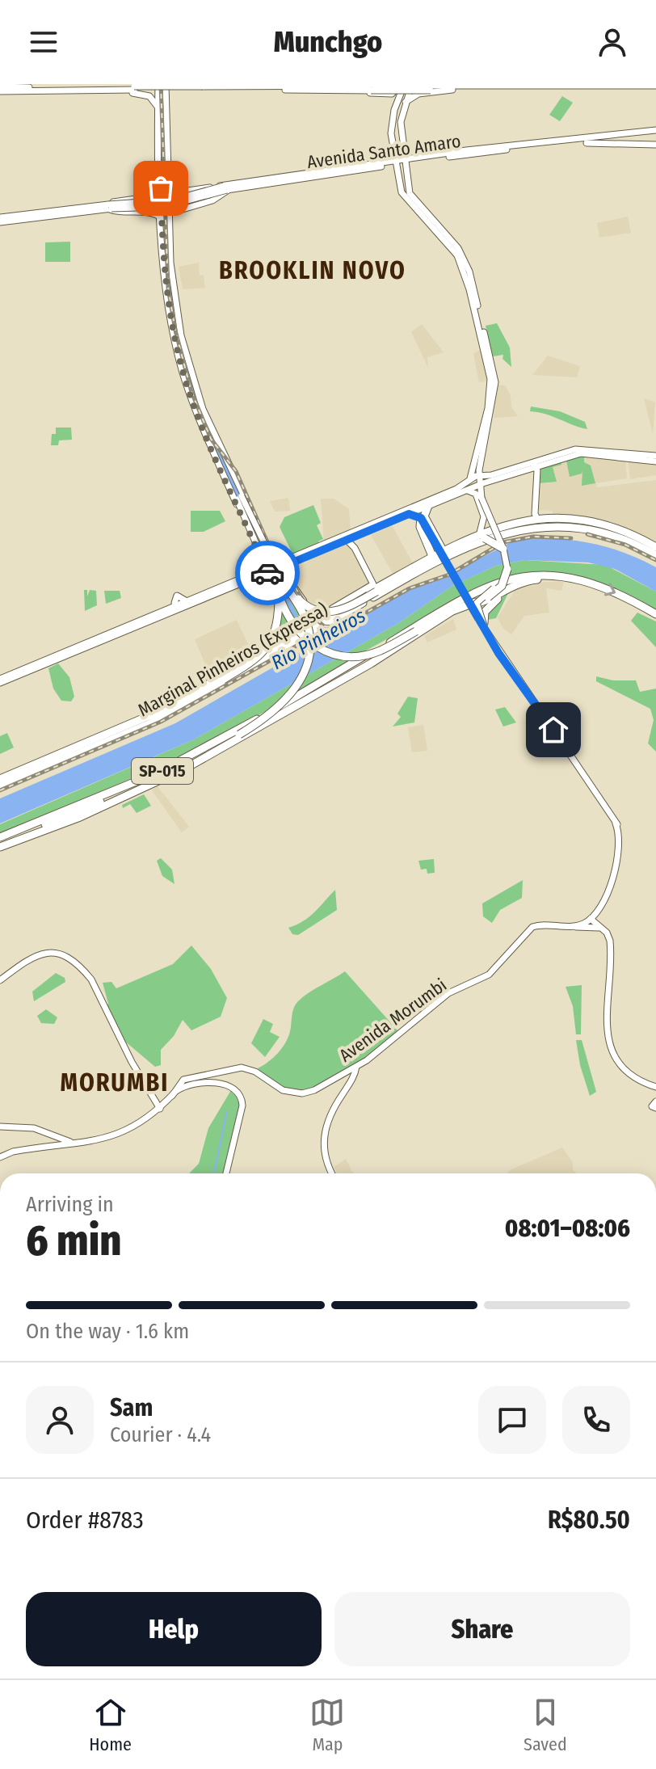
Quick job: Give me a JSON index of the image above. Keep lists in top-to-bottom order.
{
  "streets": {
    "highway": ["Marginal Pinheiros (Expressa)", "SP-015"],
    "main road": ["Avenida Santo Amaro", "Avenida Morumbi"]
  },
  "crossings": [
    ["Marginal Pinheiros (Expressa)", "SP-015"]
  ],
  "districts": ["BROOKLIN NOVO", "MORUMBI"],
  "water": ["Rio Pinheiros"],
  "page": {
    "header": "Munchgo",
    "heading": ["6 min", "Arriving in", "08:01–08:06"],
    "panel": [
      "Sam",
      "Courier · 4.4",
      "Order #8783",
      "R$80.50"
    ],
    "bar": "On the way · 1.6 km",
    "buttons": ["Help", "Share"],
    "tabs": ["Home", "Map", "Saved"]
  }
}
